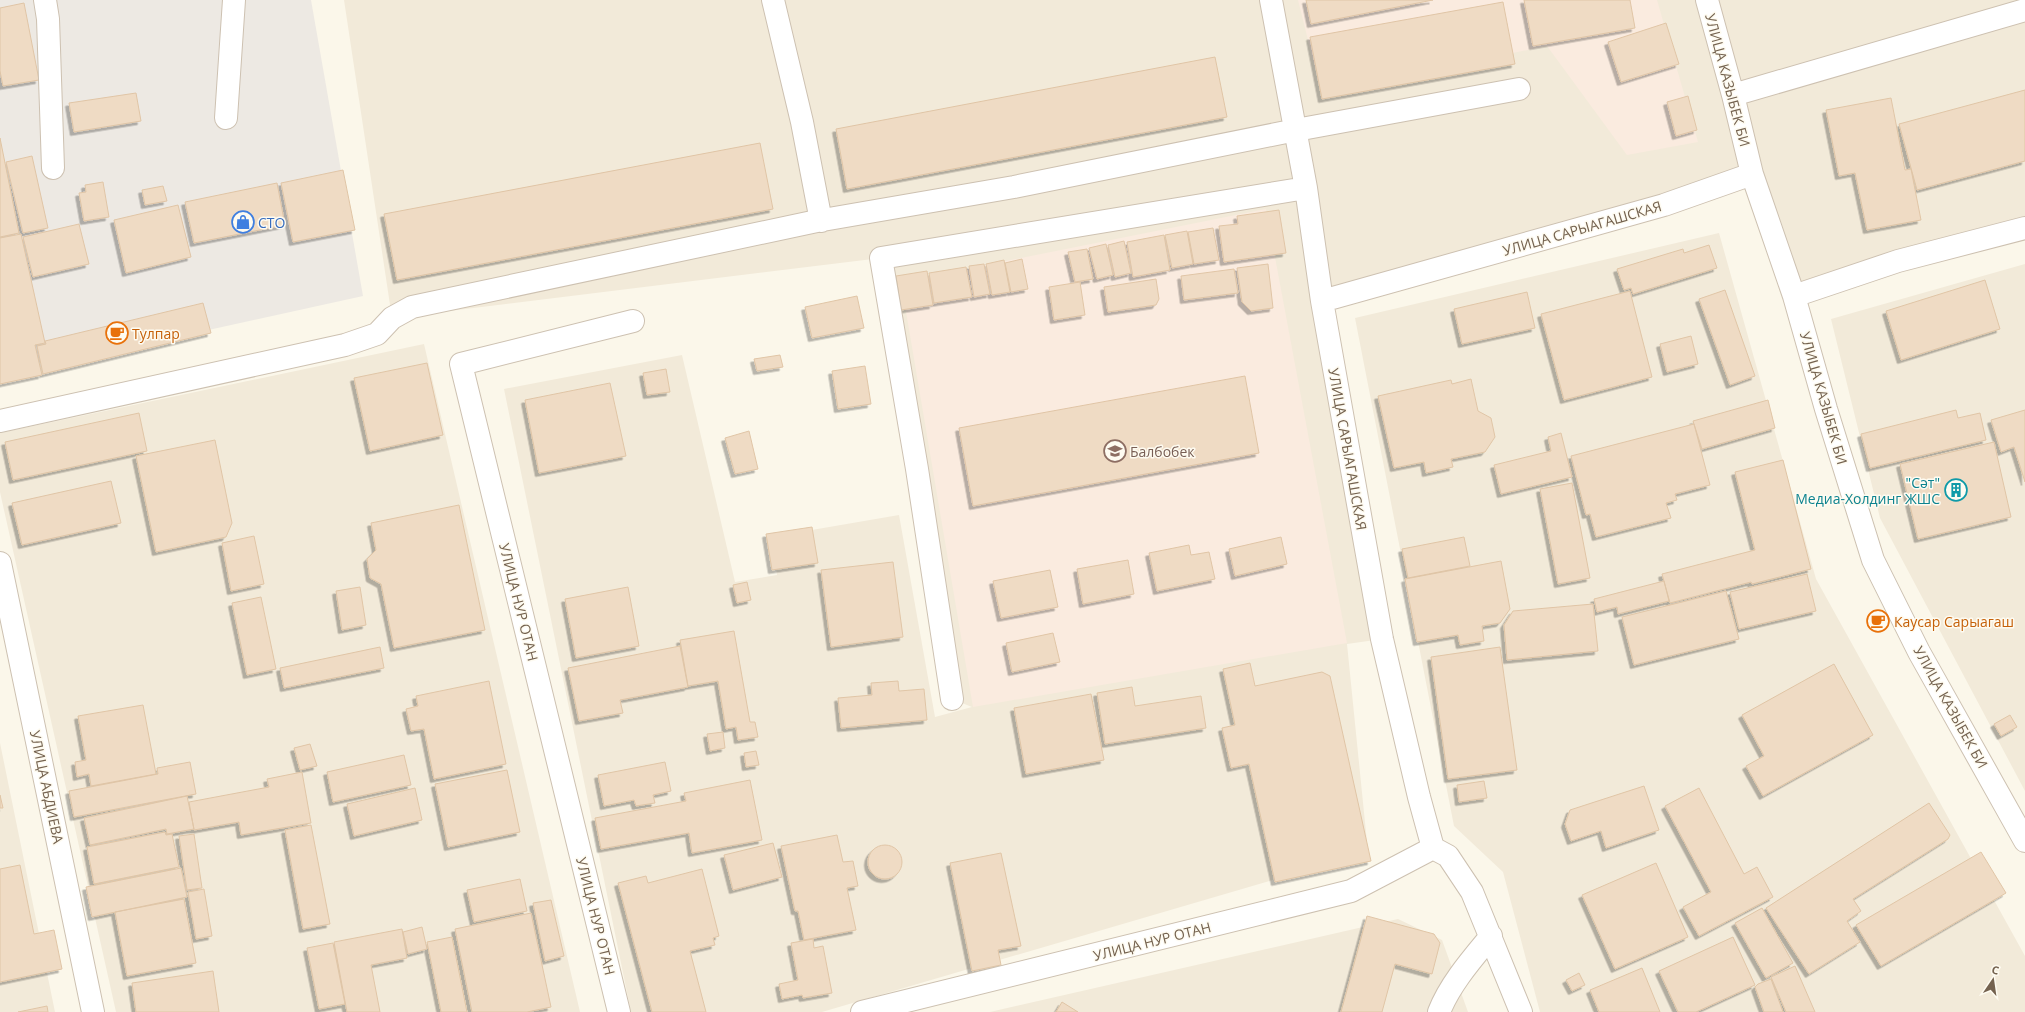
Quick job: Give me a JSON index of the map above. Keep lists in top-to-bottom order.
{
  "streets": {
    "street": [
      "УЛИЦА КАЗЫБЕК БИ",
      "УЛИЦА САРЫАГАШСКАЯ",
      "УЛИЦА НУР ОТАН",
      "УЛИЦА АБДИЕВА"
    ]
  },
  "crossings": [
    ["УЛИЦА КАЗЫБЕК БИ", "УЛИЦА САРЫАГАШСКАЯ"],
    ["УЛИЦА САРЫАГАШСКАЯ", "УЛИЦА НУР ОТАН"]
  ],
  "places": {
    "shop": ["СТО"],
    "cafe": ["Тулпар", "Каусар Сарыагаш"],
    "school or university": ["Балбобек"],
    "building": ["\"Сәт\" Медиа-Холдинг ЖШС"]
  },
  "north": "top"
}
